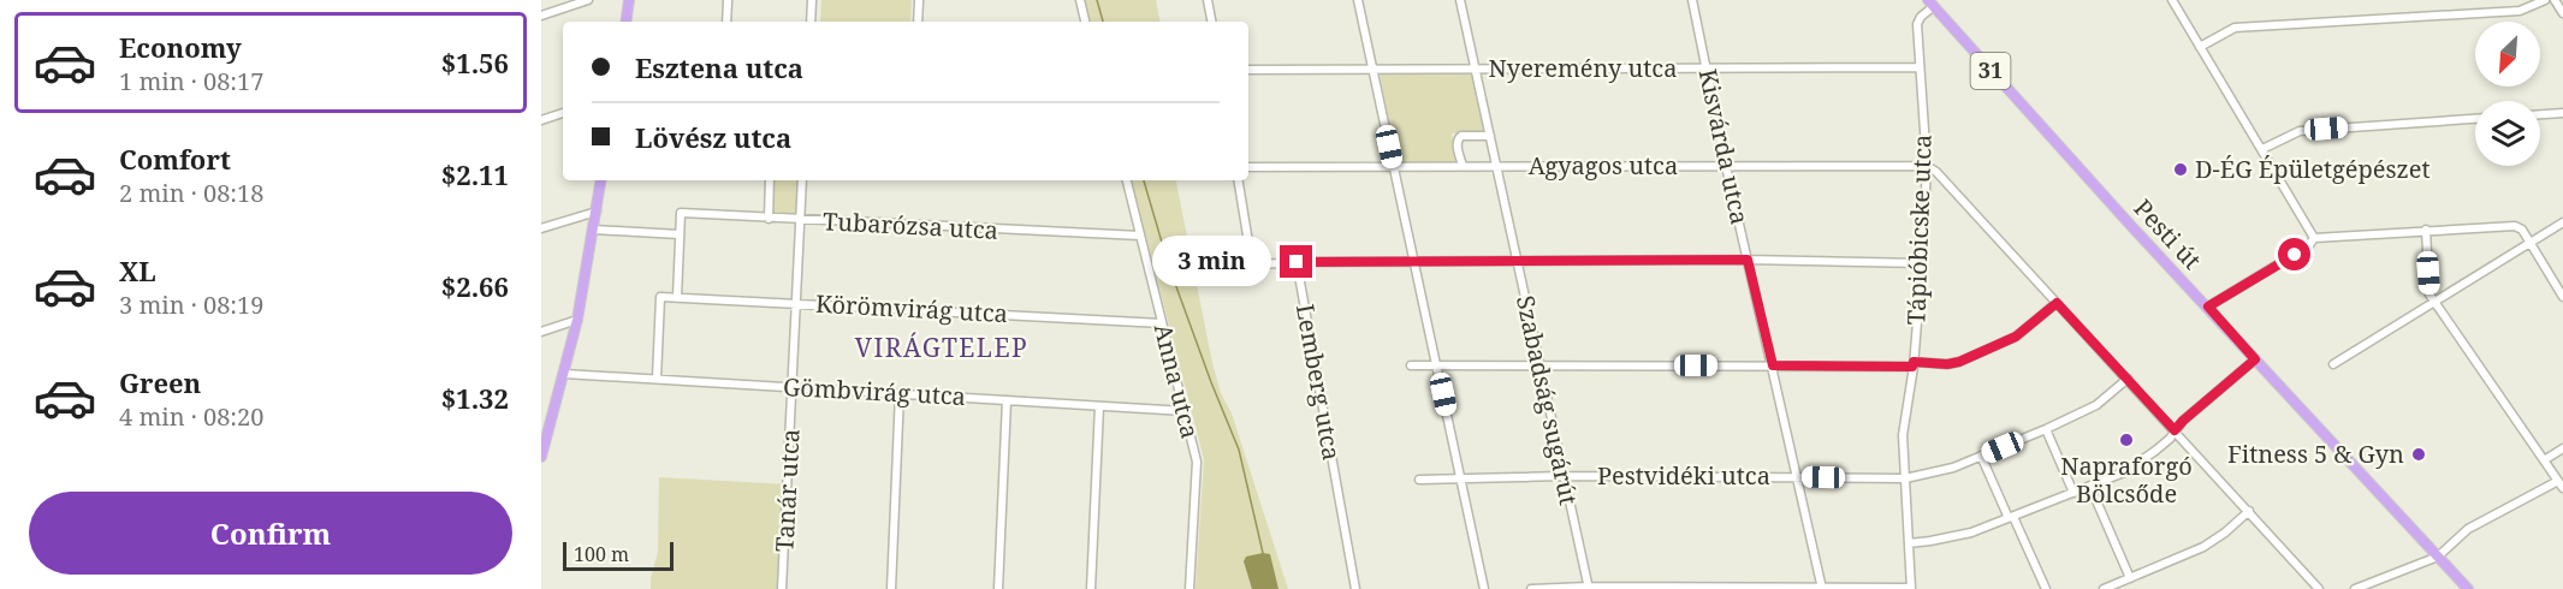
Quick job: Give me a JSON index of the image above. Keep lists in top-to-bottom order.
{
  "streets": {
    "main road": ["31", "Pesti út"],
    "street": [
      "Nyeremény utca",
      "Kisvárda utca",
      "Agyagos utca",
      "Tubarózsa utca",
      "Tápióbicske utca",
      "Körömvirág utca",
      "Anna utca",
      "Lemberg utca",
      "Gömbvirág utca",
      "Szabadság sugárút",
      "Pestvidéki utca",
      "Tanár utca"
    ]
  },
  "crossings": [
    ["Nyeremény utca", "Kisvárda utca"],
    ["Nyeremény utca", "Tápióbicske utca"],
    ["Nyeremény utca", "Szabadság sugárút"],
    ["Kisvárda utca", "Agyagos utca"],
    ["Kisvárda utca", "Pestvidéki utca"],
    ["Agyagos utca", "Tápióbicske utca"],
    ["Agyagos utca", "Szabadság sugárút"],
    ["Tubarózsa utca", "Anna utca"],
    ["Tubarózsa utca", "Tanár utca"],
    ["Tápióbicske utca", "Pesti út"],
    ["Tápióbicske utca", "Pestvidéki utca"],
    ["Körömvirág utca", "Anna utca"],
    ["Körömvirág utca", "Gömbvirág utca"],
    ["Körömvirág utca", "Tanár utca"],
    ["Anna utca", "Gömbvirág utca"],
    ["Gömbvirág utca", "Tanár utca"],
    ["Szabadság sugárút", "Pestvidéki utca"]
  ],
  "districts": ["VIRÁGTELEP"],
  "places": ["D-ÉG Épületgépészet", "Napraforgó Bölcsőde", "Fitness 5 & Gyn"],
  "scale_bar": "100 m",
  "north": "bottom left",
  "page": {
    "list": [
      {
        "name": "Economy",
        "note": "1 min · 08:17",
        "value": "$1.56"
      },
      {
        "name": "Comfort",
        "note": "2 min · 08:18",
        "value": "$2.11"
      },
      {
        "name": "XL",
        "note": "3 min · 08:19",
        "value": "$2.66"
      },
      {
        "name": "Green",
        "note": "4 min · 08:20",
        "value": "$1.32"
      }
    ],
    "banner": ["Esztena utca", "Lövész utca"],
    "bubble": "3 min",
    "buttons": "Confirm",
    "scale": "100 m"
  }
}
